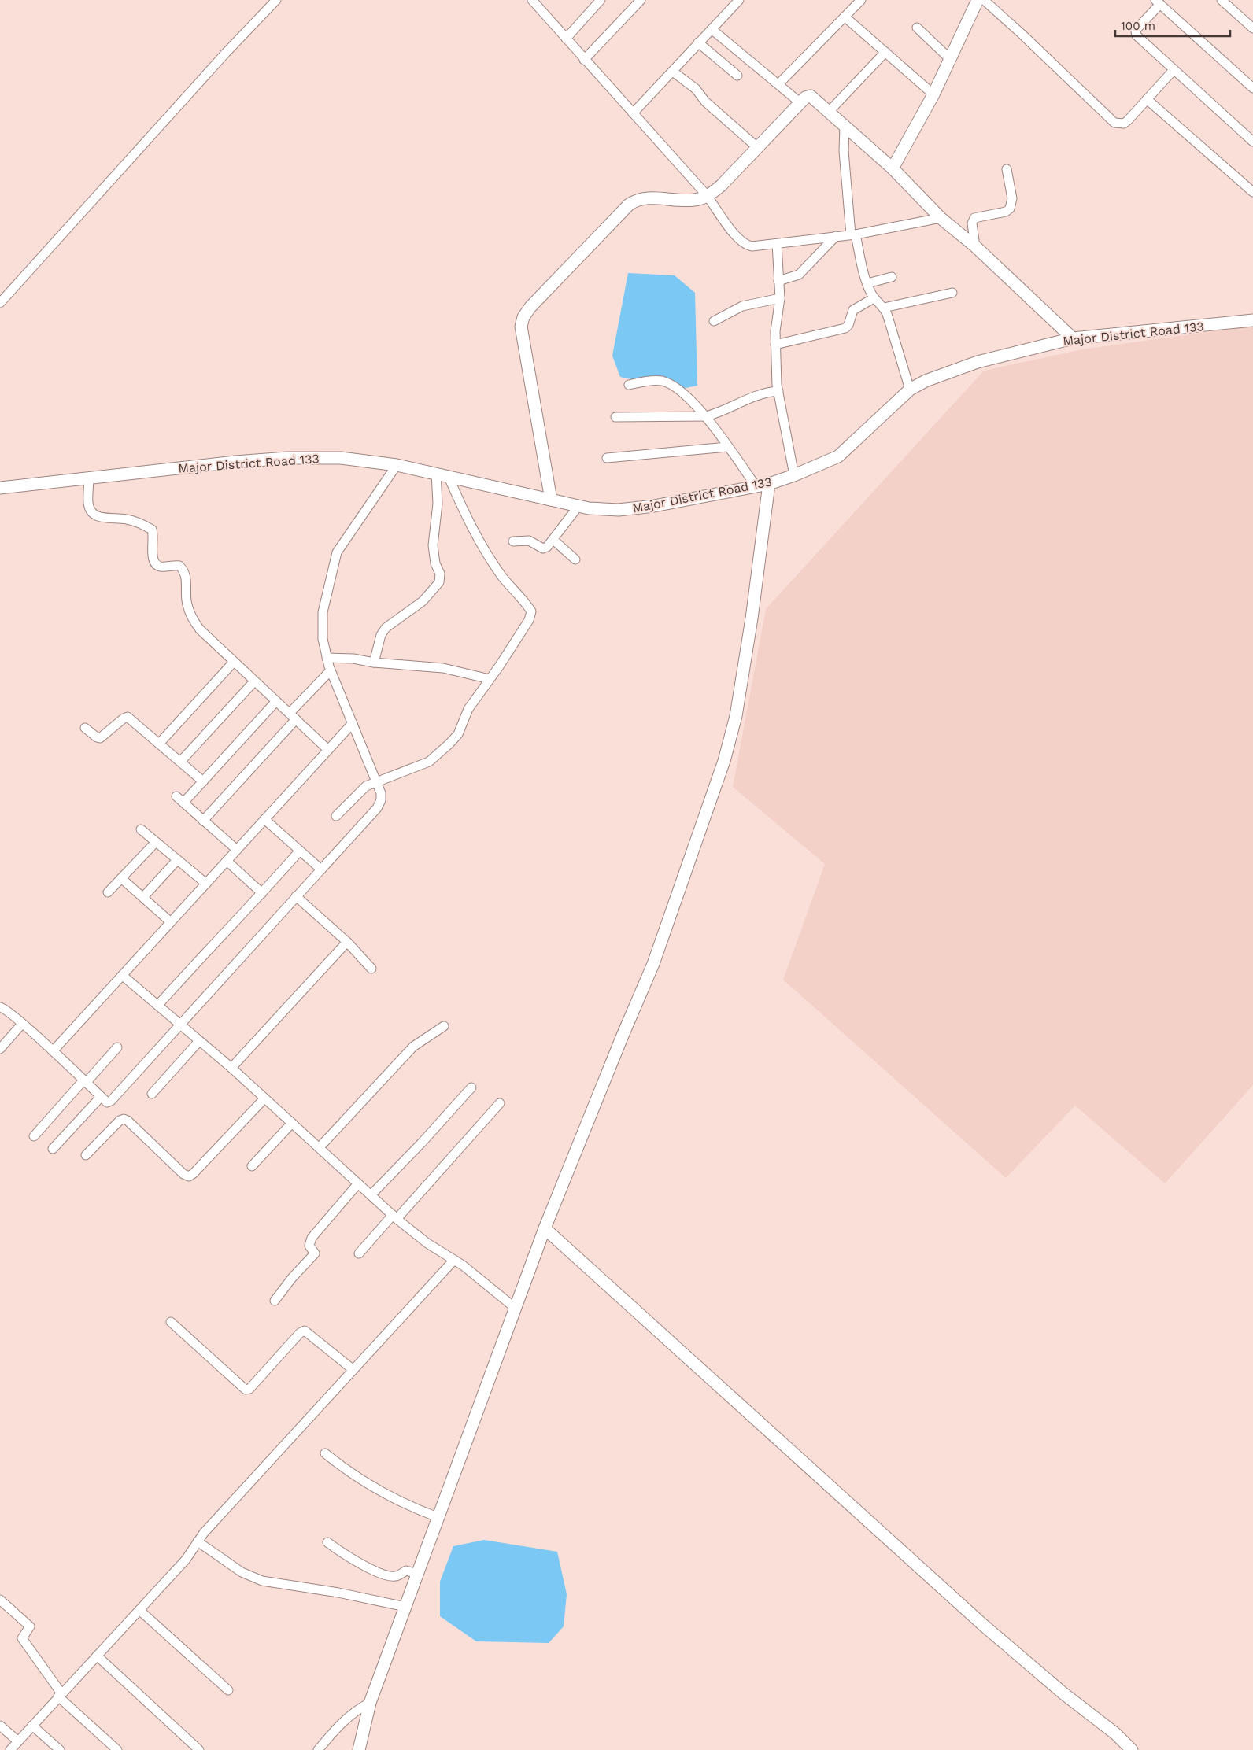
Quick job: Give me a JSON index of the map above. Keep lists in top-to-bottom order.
{
  "streets": {
    "street": ["Major District Road 133"]
  },
  "scale_bar": "100 m"
}
